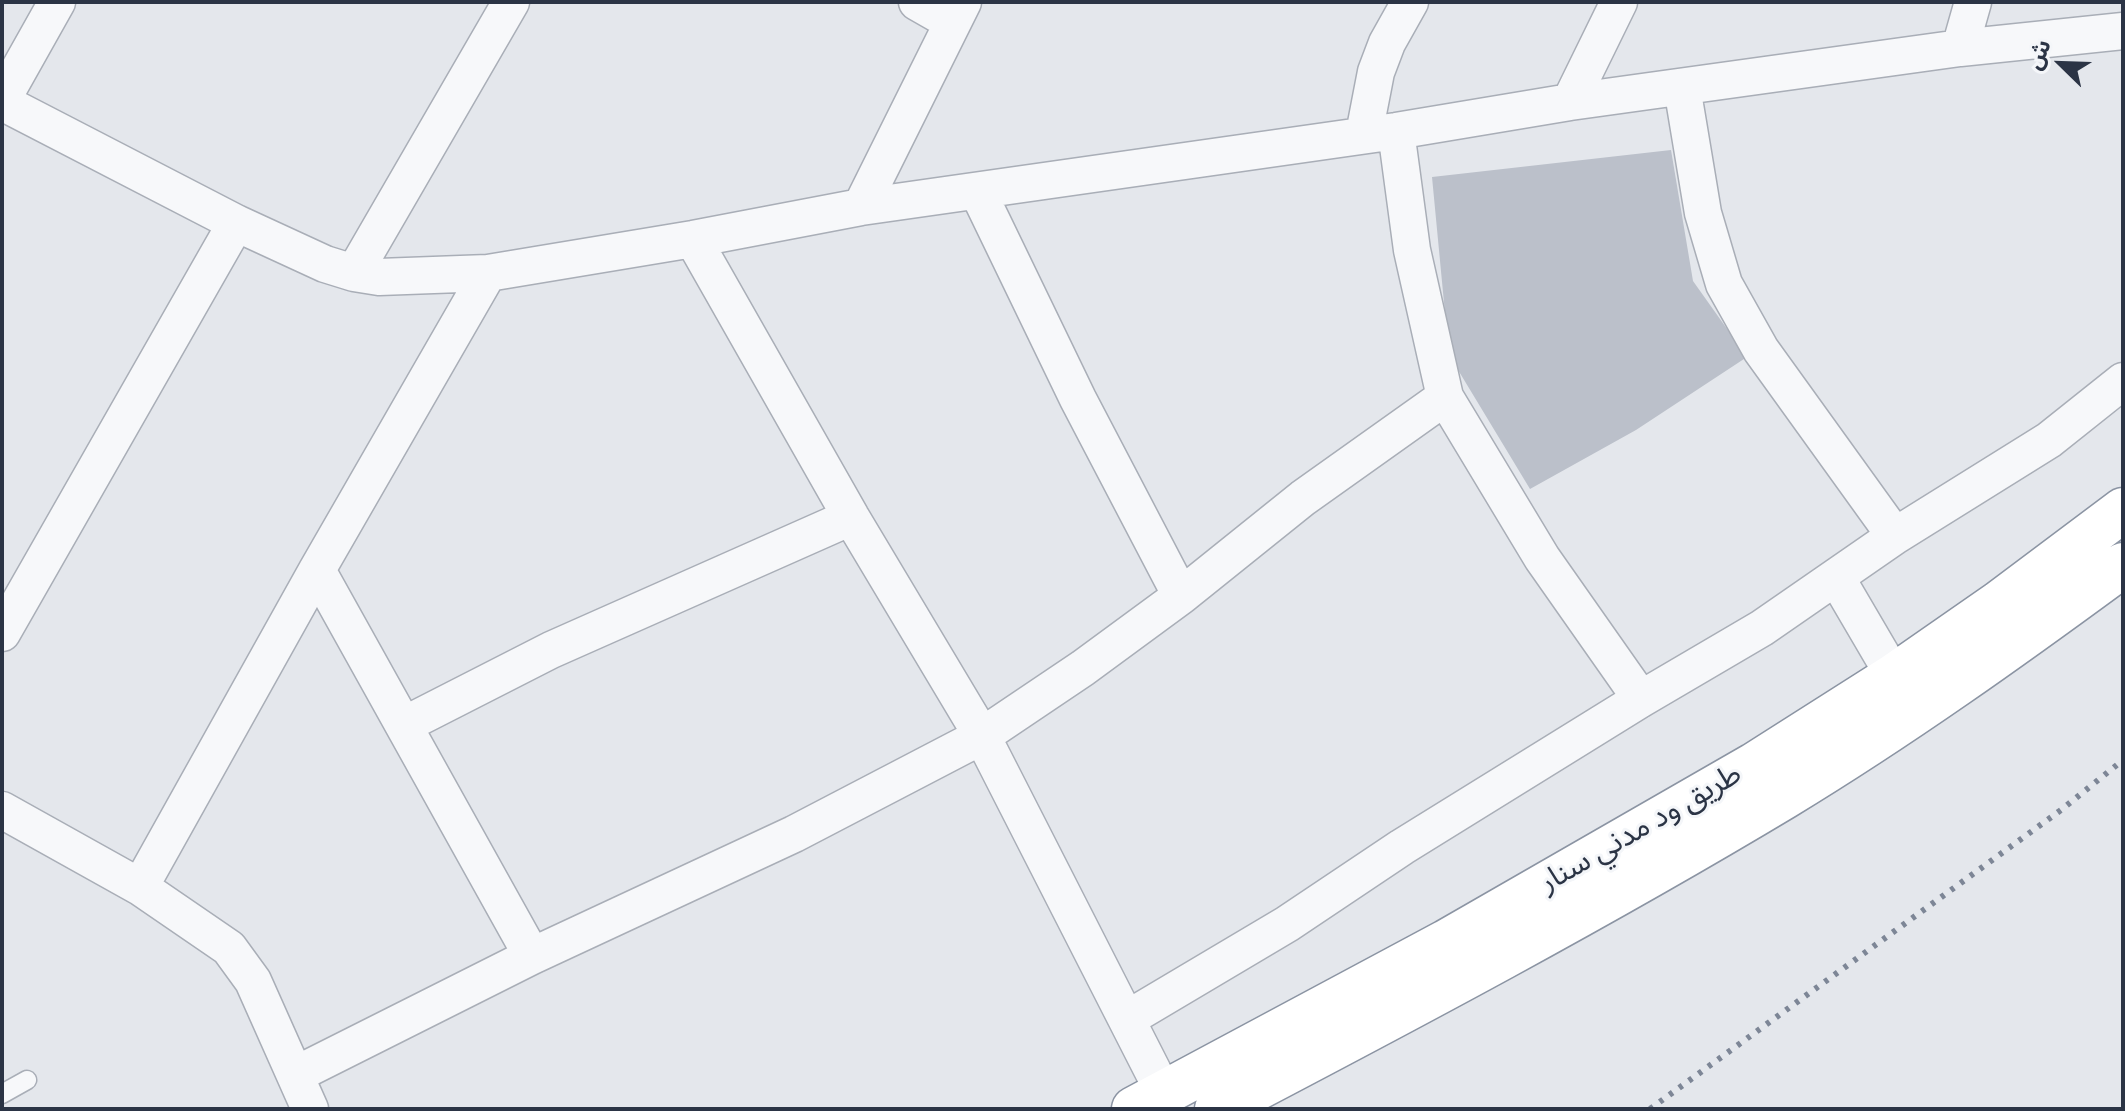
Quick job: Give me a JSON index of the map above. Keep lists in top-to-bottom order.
{
  "streets": {
    "highway": ["طريق ود مدني سنار"]
  },
  "north": "top left"
}
